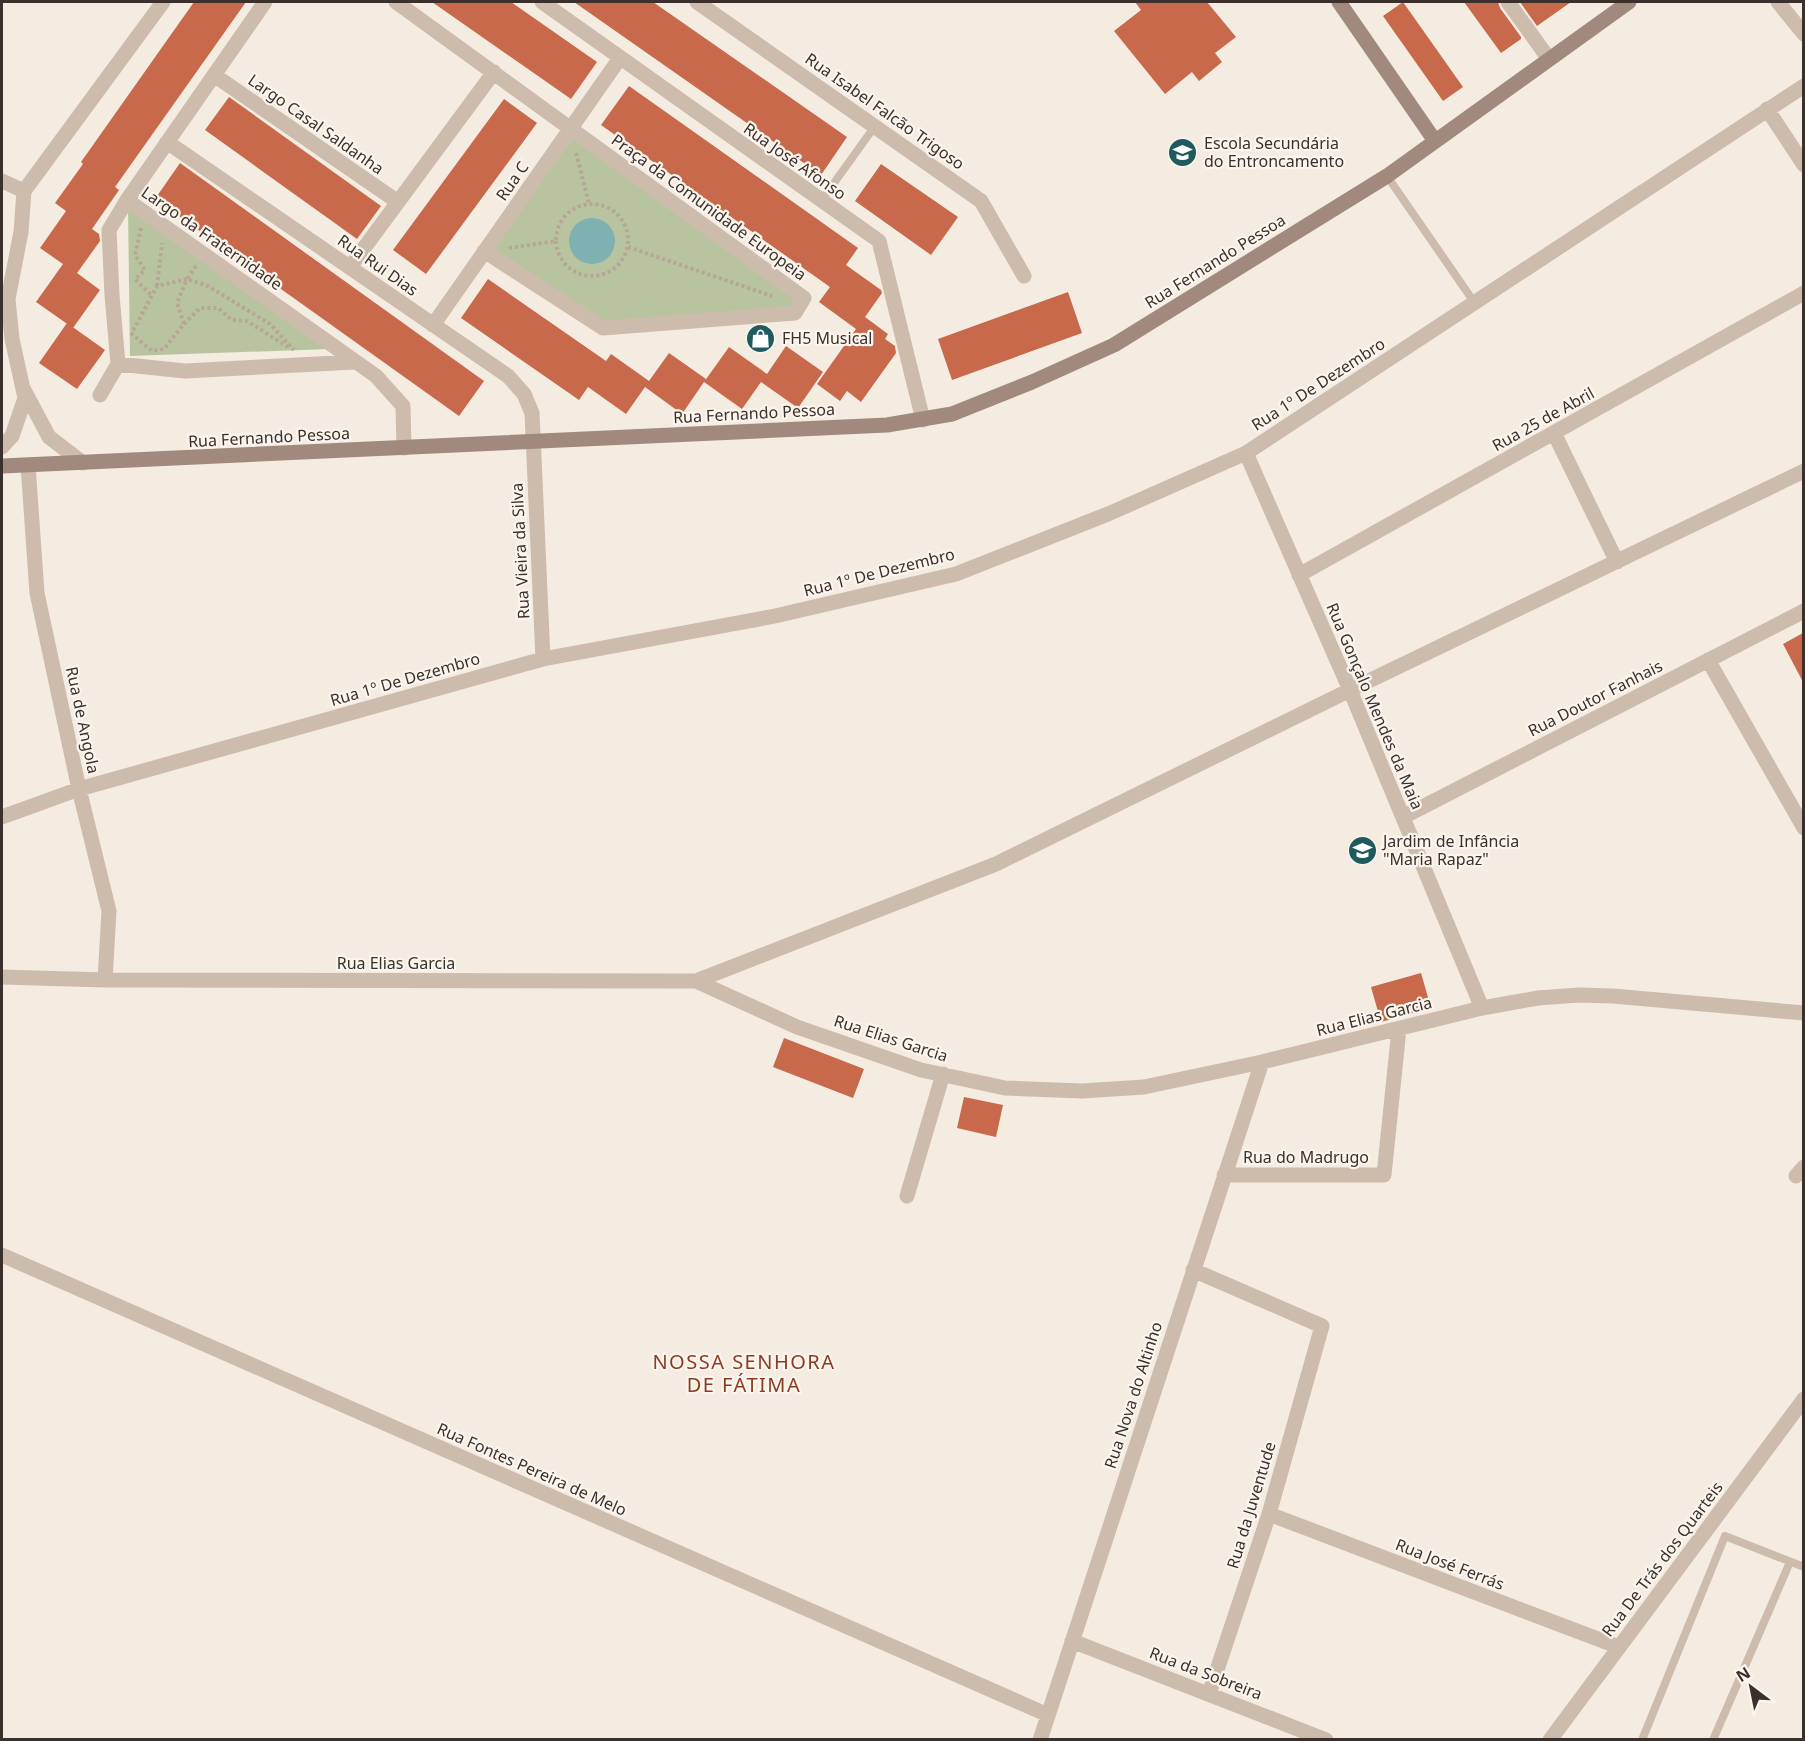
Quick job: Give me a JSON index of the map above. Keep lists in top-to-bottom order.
{
  "streets": {
    "street": [
      "Rua Isabel Falcão Trigoso",
      "Largo Casal Saldanha",
      "Rua José Afonso",
      "Rua C",
      "Praça da Comunidade Europeia",
      "Largo da Fraternidade",
      "Rua Fernando Pessoa",
      "Rua Rui Dias",
      "Rua 1º De Dezembro",
      "Rua 25 de Abril",
      "Rua Vieira da Silva",
      "Rua Doutor Fanhais",
      "Rua Gonçalo Mendes da Maia",
      "Rua de Angola",
      "Rua Elias Garcia",
      "Rua do Madrugo",
      "Rua Nova do Altinho",
      "Rua Fontes Pereira de Melo",
      "Rua da Juventude",
      "Rua De Trás dos Quarteis",
      "Rua José Ferrás",
      "Rua da Sobreira"
    ]
  },
  "crossings": [
    ["Rua José Afonso", "Rua C"],
    ["Rua José Afonso", "Rua Fernando Pessoa"],
    ["Rua C", "Praça da Comunidade Europeia"],
    ["Rua C", "Rua Rui Dias"],
    ["Largo da Fraternidade", "Rua Fernando Pessoa"],
    ["Rua Fernando Pessoa", "Rua Rui Dias"],
    ["Rua Fernando Pessoa", "Rua Vieira da Silva"],
    ["Rua Fernando Pessoa", "Rua de Angola"],
    ["Rua Rui Dias", "Rua Vieira da Silva"],
    ["Rua 1º De Dezembro", "Rua Vieira da Silva"],
    ["Rua 1º De Dezembro", "Rua Gonçalo Mendes da Maia"],
    ["Rua 1º De Dezembro", "Rua de Angola"],
    ["Rua 25 de Abril", "Rua Gonçalo Mendes da Maia"],
    ["Rua Doutor Fanhais", "Rua Gonçalo Mendes da Maia"],
    ["Rua Gonçalo Mendes da Maia", "Rua Elias Garcia"],
    ["Rua de Angola", "Rua Elias Garcia"],
    ["Rua Elias Garcia", "Rua do Madrugo"],
    ["Rua Elias Garcia", "Rua Nova do Altinho"],
    ["Rua do Madrugo", "Rua Nova do Altinho"],
    ["Rua Nova do Altinho", "Rua Fontes Pereira de Melo"],
    ["Rua Nova do Altinho", "Rua da Juventude"],
    ["Rua Nova do Altinho", "Rua da Sobreira"],
    ["Rua da Juventude", "Rua José Ferrás"],
    ["Rua da Juventude", "Rua da Sobreira"],
    ["Rua De Trás dos Quarteis", "Rua José Ferrás"]
  ],
  "districts": ["NOSSA SENHORA DE FÁTIMA"],
  "places": {
    "school or university": ["Escola Secundária do Entroncamento", "Jardim de Infância \"Maria Rapaz\""],
    "shop": ["FH5 Musical"]
  },
  "north": "top left"
}
